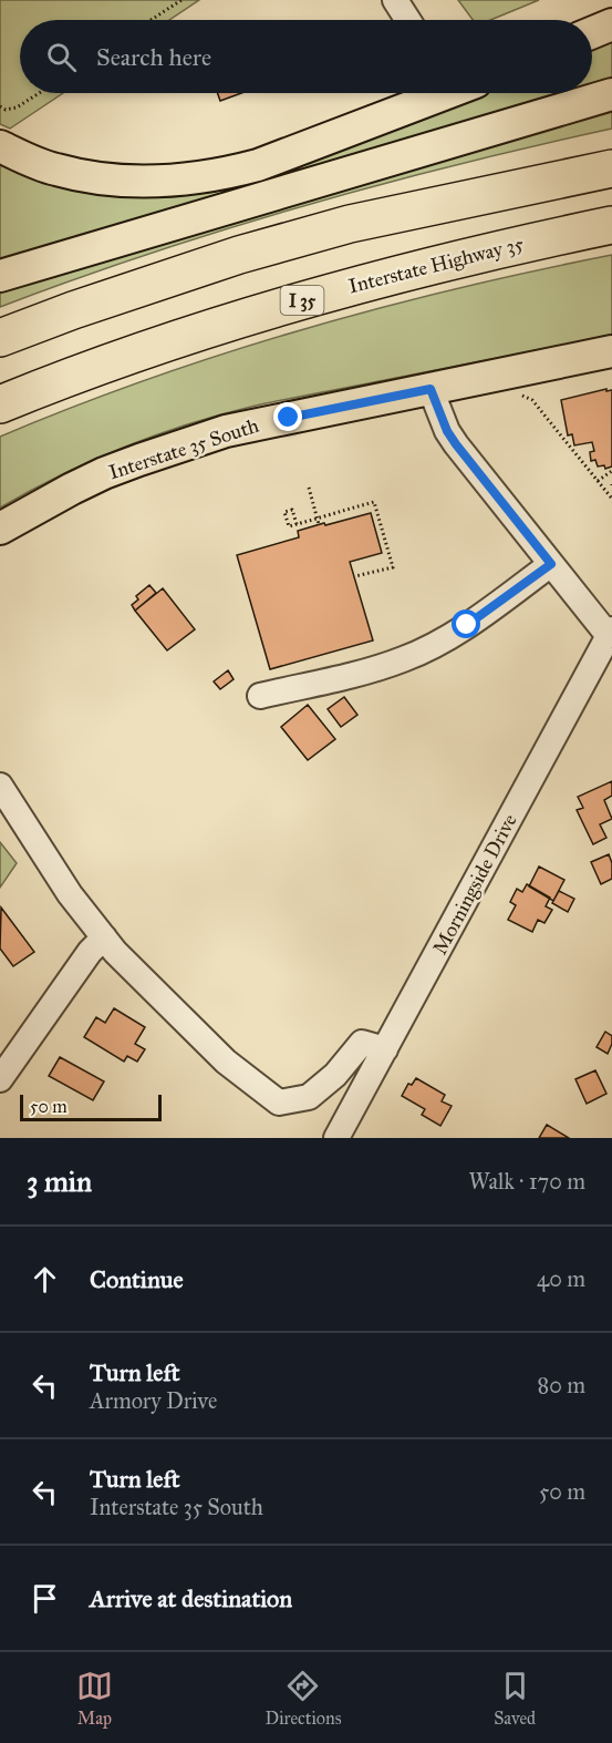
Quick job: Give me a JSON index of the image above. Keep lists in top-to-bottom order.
{
  "streets": {
    "highway": ["Interstate Highway 35", "I 35"],
    "main road": ["Interstate 35 South"],
    "street": ["Morningside Drive"]
  },
  "scale_bar": "50 m",
  "page": {
    "search": "Search here",
    "scale": "50 m",
    "heading": ["3 min", "Walk · 170 m"],
    "list": [
      ["Continue", "40 m"],
      ["Turn left", "Armory Drive", "80 m"],
      ["Turn left", "Interstate 35 South", "50 m"],
      "Arrive at destination"
    ],
    "nav": ["Map", "Directions", "Saved"]
  }
}
